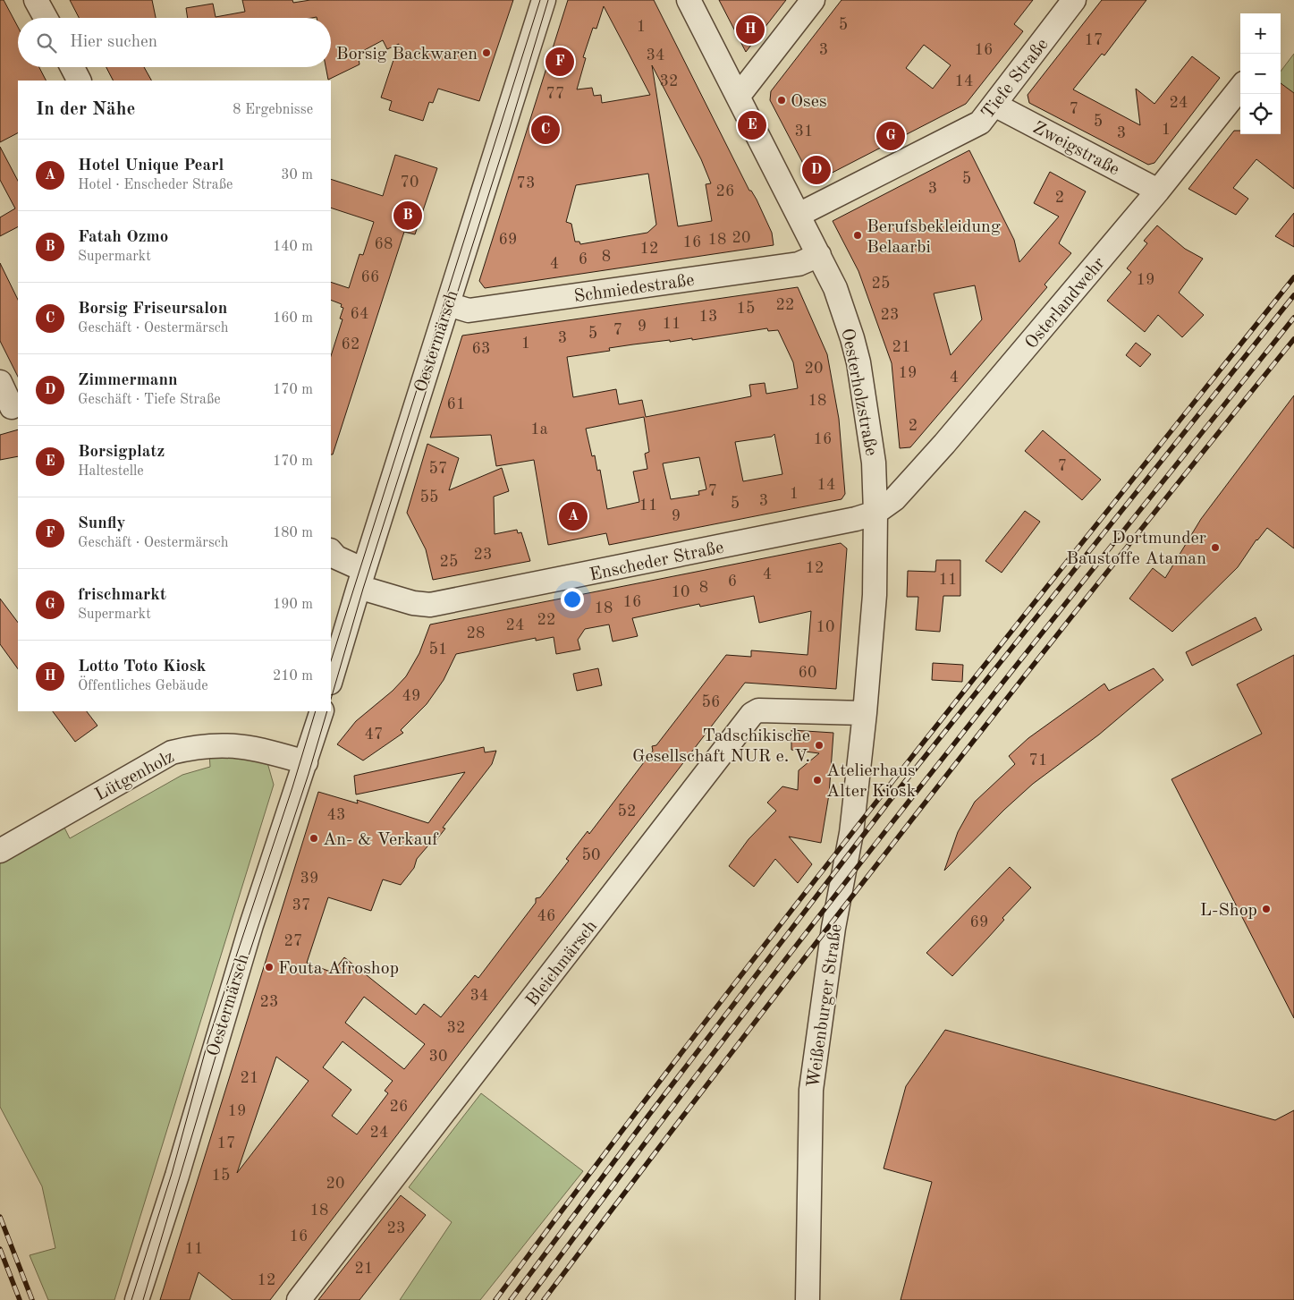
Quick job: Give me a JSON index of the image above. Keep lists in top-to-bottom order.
{
  "streets": {
    "street": [
      "Tiefe Straße",
      "Zweigstraße",
      "Schmiedestraße",
      "Osterlandwehr",
      "Oestermärsch",
      "Oesterholzstraße",
      "Enscheder Straße",
      "Lütgenholz",
      "Bleichmärsch",
      "Weißenburger Straße"
    ]
  },
  "crossings": [
    ["Tiefe Straße", "Zweigstraße"],
    ["Tiefe Straße", "Oesterholzstraße"],
    ["Zweigstraße", "Osterlandwehr"],
    ["Schmiedestraße", "Oestermärsch"],
    ["Schmiedestraße", "Oesterholzstraße"],
    ["Osterlandwehr", "Oesterholzstraße"],
    ["Osterlandwehr", "Enscheder Straße"],
    ["Oestermärsch", "Enscheder Straße"],
    ["Oestermärsch", "Lütgenholz"],
    ["Oesterholzstraße", "Enscheder Straße"],
    ["Oesterholzstraße", "Bleichmärsch"],
    ["Oesterholzstraße", "Weißenburger Straße"],
    ["Bleichmärsch", "Weißenburger Straße"]
  ],
  "places": [
    "Borsig Backwaren",
    "Oses",
    "Berufsbekleidung Belaarbi",
    "Dortmunder Baustoffe Ataman",
    "Tadschikische Gesellschaft NUR e. V.",
    "Atelierhaus Alter Kiosk",
    "An- & Verkauf",
    "L-Shop",
    "Fouta Afroshop"
  ],
  "house_numbers": [
    "5",
    "1",
    "17",
    "3",
    "16",
    "34",
    "32",
    "14",
    "77",
    "24",
    "7",
    "5",
    "1",
    "31",
    "3",
    "5",
    "70",
    "73",
    "3",
    "26",
    "2",
    "20",
    "69",
    "18",
    "16",
    "68",
    "12",
    "8",
    "6",
    "4",
    "66",
    "19",
    "25",
    "22",
    "15",
    "64",
    "23",
    "13",
    "11",
    "9",
    "7",
    "5",
    "3",
    "1",
    "62",
    "21",
    "63",
    "20",
    "19",
    "4",
    "18",
    "61",
    "2",
    "1a",
    "16",
    "7",
    "57",
    "14",
    "7",
    "1",
    "55",
    "3",
    "5",
    "11",
    "9",
    "23",
    "25",
    "12",
    "4",
    "11",
    "6",
    "8",
    "10",
    "16",
    "18",
    "22",
    "24",
    "10",
    "28",
    "51",
    "60",
    "49",
    "56",
    "47",
    "71",
    "52",
    "43",
    "50",
    "39",
    "37",
    "46",
    "69",
    "27",
    "34",
    "23",
    "32",
    "30",
    "21",
    "26",
    "19",
    "24",
    "17",
    "15",
    "20",
    "18",
    "23",
    "16",
    "11",
    "21",
    "12"
  ],
  "page": {
    "map_buttons": ["+", "−"],
    "pins": [
      "H",
      "F",
      "E",
      "C",
      "G",
      "D",
      "B",
      "A"
    ],
    "search": "Hier suchen",
    "heading": ["In der Nähe", "8 Ergebnisse"],
    "list": [
      {
        "mark": "A",
        "name": "Hotel Unique Pearl",
        "note": "Hotel · Enscheder Straße",
        "value": "30 m"
      },
      {
        "mark": "B",
        "name": "Fatah Ozmo",
        "note": "Supermarkt",
        "value": "140 m"
      },
      {
        "mark": "C",
        "name": "Borsig Friseursalon",
        "note": "Geschäft · Oestermärsch",
        "value": "160 m"
      },
      {
        "mark": "D",
        "name": "Zimmermann",
        "note": "Geschäft · Tiefe Straße",
        "value": "170 m"
      },
      {
        "mark": "E",
        "name": "Borsigplatz",
        "note": "Haltestelle",
        "value": "170 m"
      },
      {
        "mark": "F",
        "name": "Sunfly",
        "note": "Geschäft · Oestermärsch",
        "value": "180 m"
      },
      {
        "mark": "G",
        "name": "frischmarkt",
        "note": "Supermarkt",
        "value": "190 m"
      },
      {
        "mark": "H",
        "name": "Lotto Toto Kiosk",
        "note": "Öffentliches Gebäude",
        "value": "210 m"
      }
    ]
  }
}
